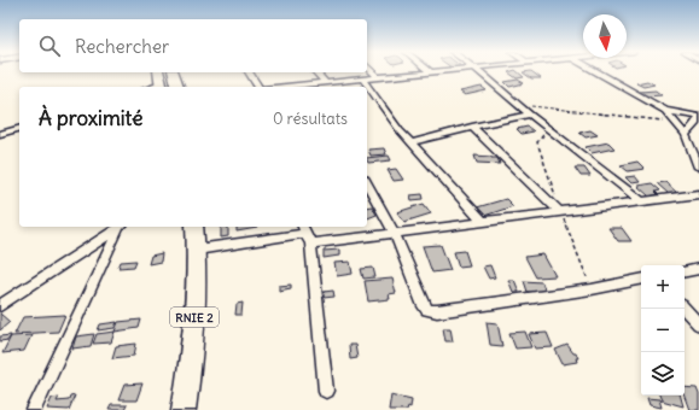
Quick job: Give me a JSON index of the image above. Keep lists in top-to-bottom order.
{
  "streets": {
    "main road": ["RNIE 2"]
  },
  "north": "bottom",
  "page": {
    "search": "Rechercher",
    "heading": ["À proximité", "0 résultats"],
    "map_buttons": ["+", "−"]
  }
}
